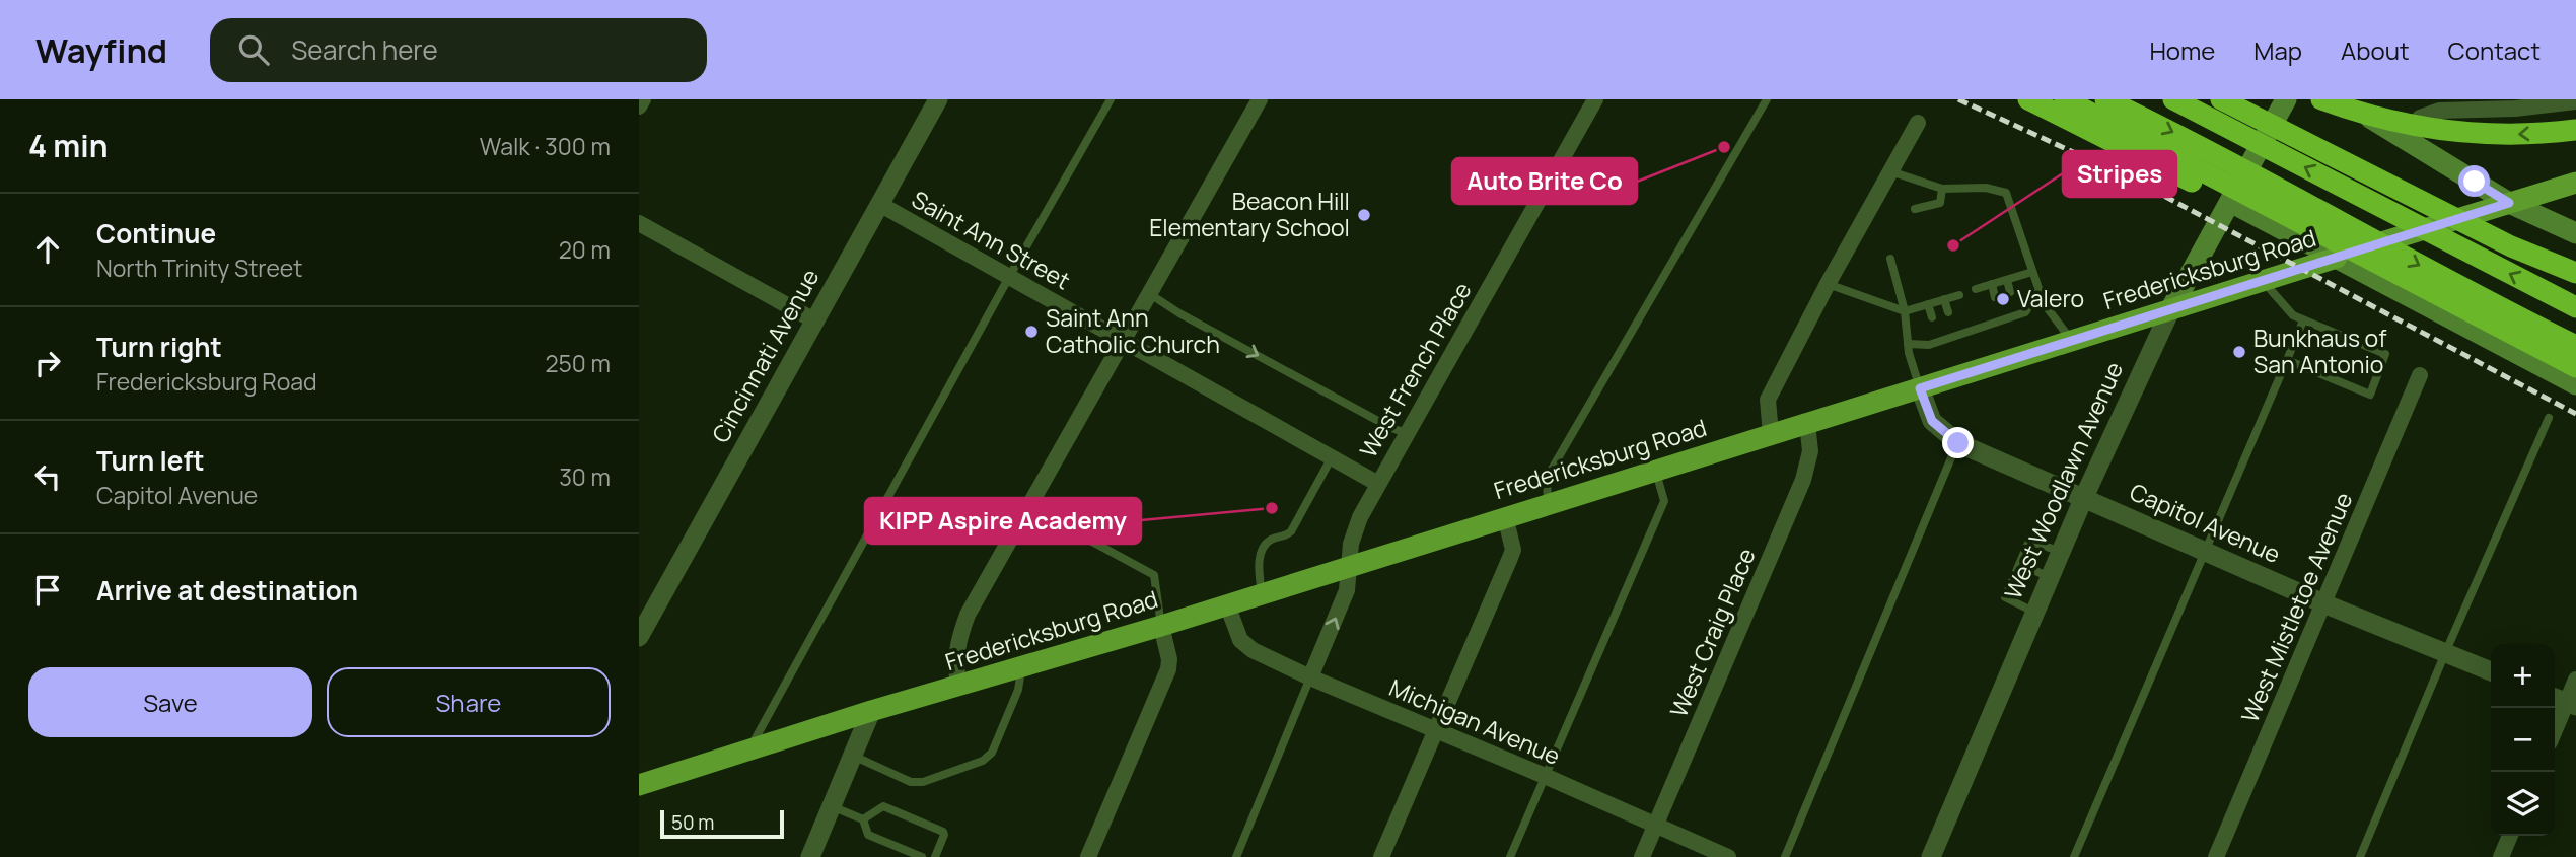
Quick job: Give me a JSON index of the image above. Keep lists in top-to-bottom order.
{
  "streets": {
    "main road": ["Fredericksburg Road", "West Woodlawn Avenue"],
    "street": [
      "Saint Ann Street",
      "Cincinnati Avenue",
      "West French Place",
      "Capitol Avenue",
      "West Mistletoe Avenue",
      "West Craig Place",
      "Michigan Avenue"
    ]
  },
  "crossings": [
    ["Saint Ann Street", "Cincinnati Avenue"],
    ["Saint Ann Street", "West French Place"],
    ["Fredericksburg Road", "West French Place"],
    ["Fredericksburg Road", "West Woodlawn Avenue"],
    ["Fredericksburg Road", "Capitol Avenue"],
    ["Fredericksburg Road", "West Craig Place"],
    ["Fredericksburg Road", "Michigan Avenue"],
    ["West French Place", "Michigan Avenue"],
    ["West Woodlawn Avenue", "Capitol Avenue"],
    ["Capitol Avenue", "West Mistletoe Avenue"],
    ["West Craig Place", "Michigan Avenue"]
  ],
  "places": [
    "Auto Brite Co",
    "Beacon Hill Elementary School",
    "Stripes",
    "Valero",
    "Saint Ann Catholic Church",
    "Bunkhaus of San Antonio",
    "KIPP Aspire Academy"
  ],
  "scale_bar": "50 m",
  "page": {
    "header": "Wayfind",
    "search": "Search here",
    "nav": [
      "Home",
      "Map",
      "About",
      "Contact"
    ],
    "heading": ["4 min", "Walk · 300 m"],
    "list": [
      ["Continue", "North Trinity Street", "20 m"],
      ["Turn right", "Fredericksburg Road", "250 m"],
      ["Turn left", "Capitol Avenue", "30 m"],
      "Arrive at destination"
    ],
    "map_buttons": ["+", "−"],
    "buttons": ["Save", "Share"],
    "scale": "50 m"
  }
}
